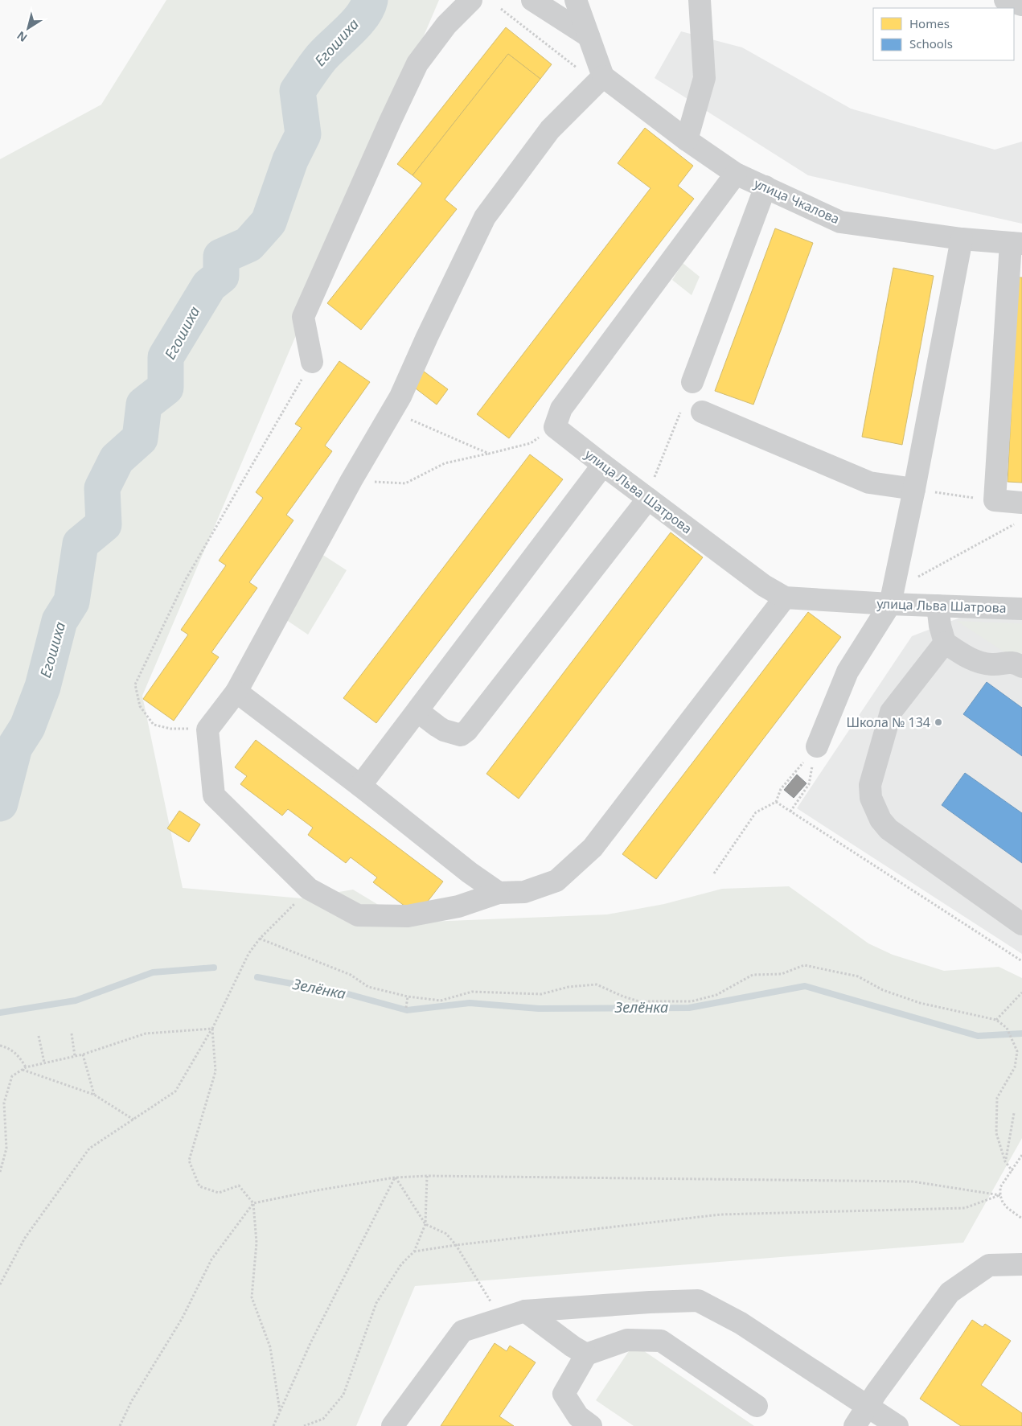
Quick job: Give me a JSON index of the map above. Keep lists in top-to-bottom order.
{
  "streets": {
    "street": ["улица Чкалова", "улица Льва Шатрова"]
  },
  "water": ["Егошиха", "Зелёнка"],
  "places": ["Школа № 134"],
  "legend": ["Homes", "Schools"],
  "north": "bottom left"
}
